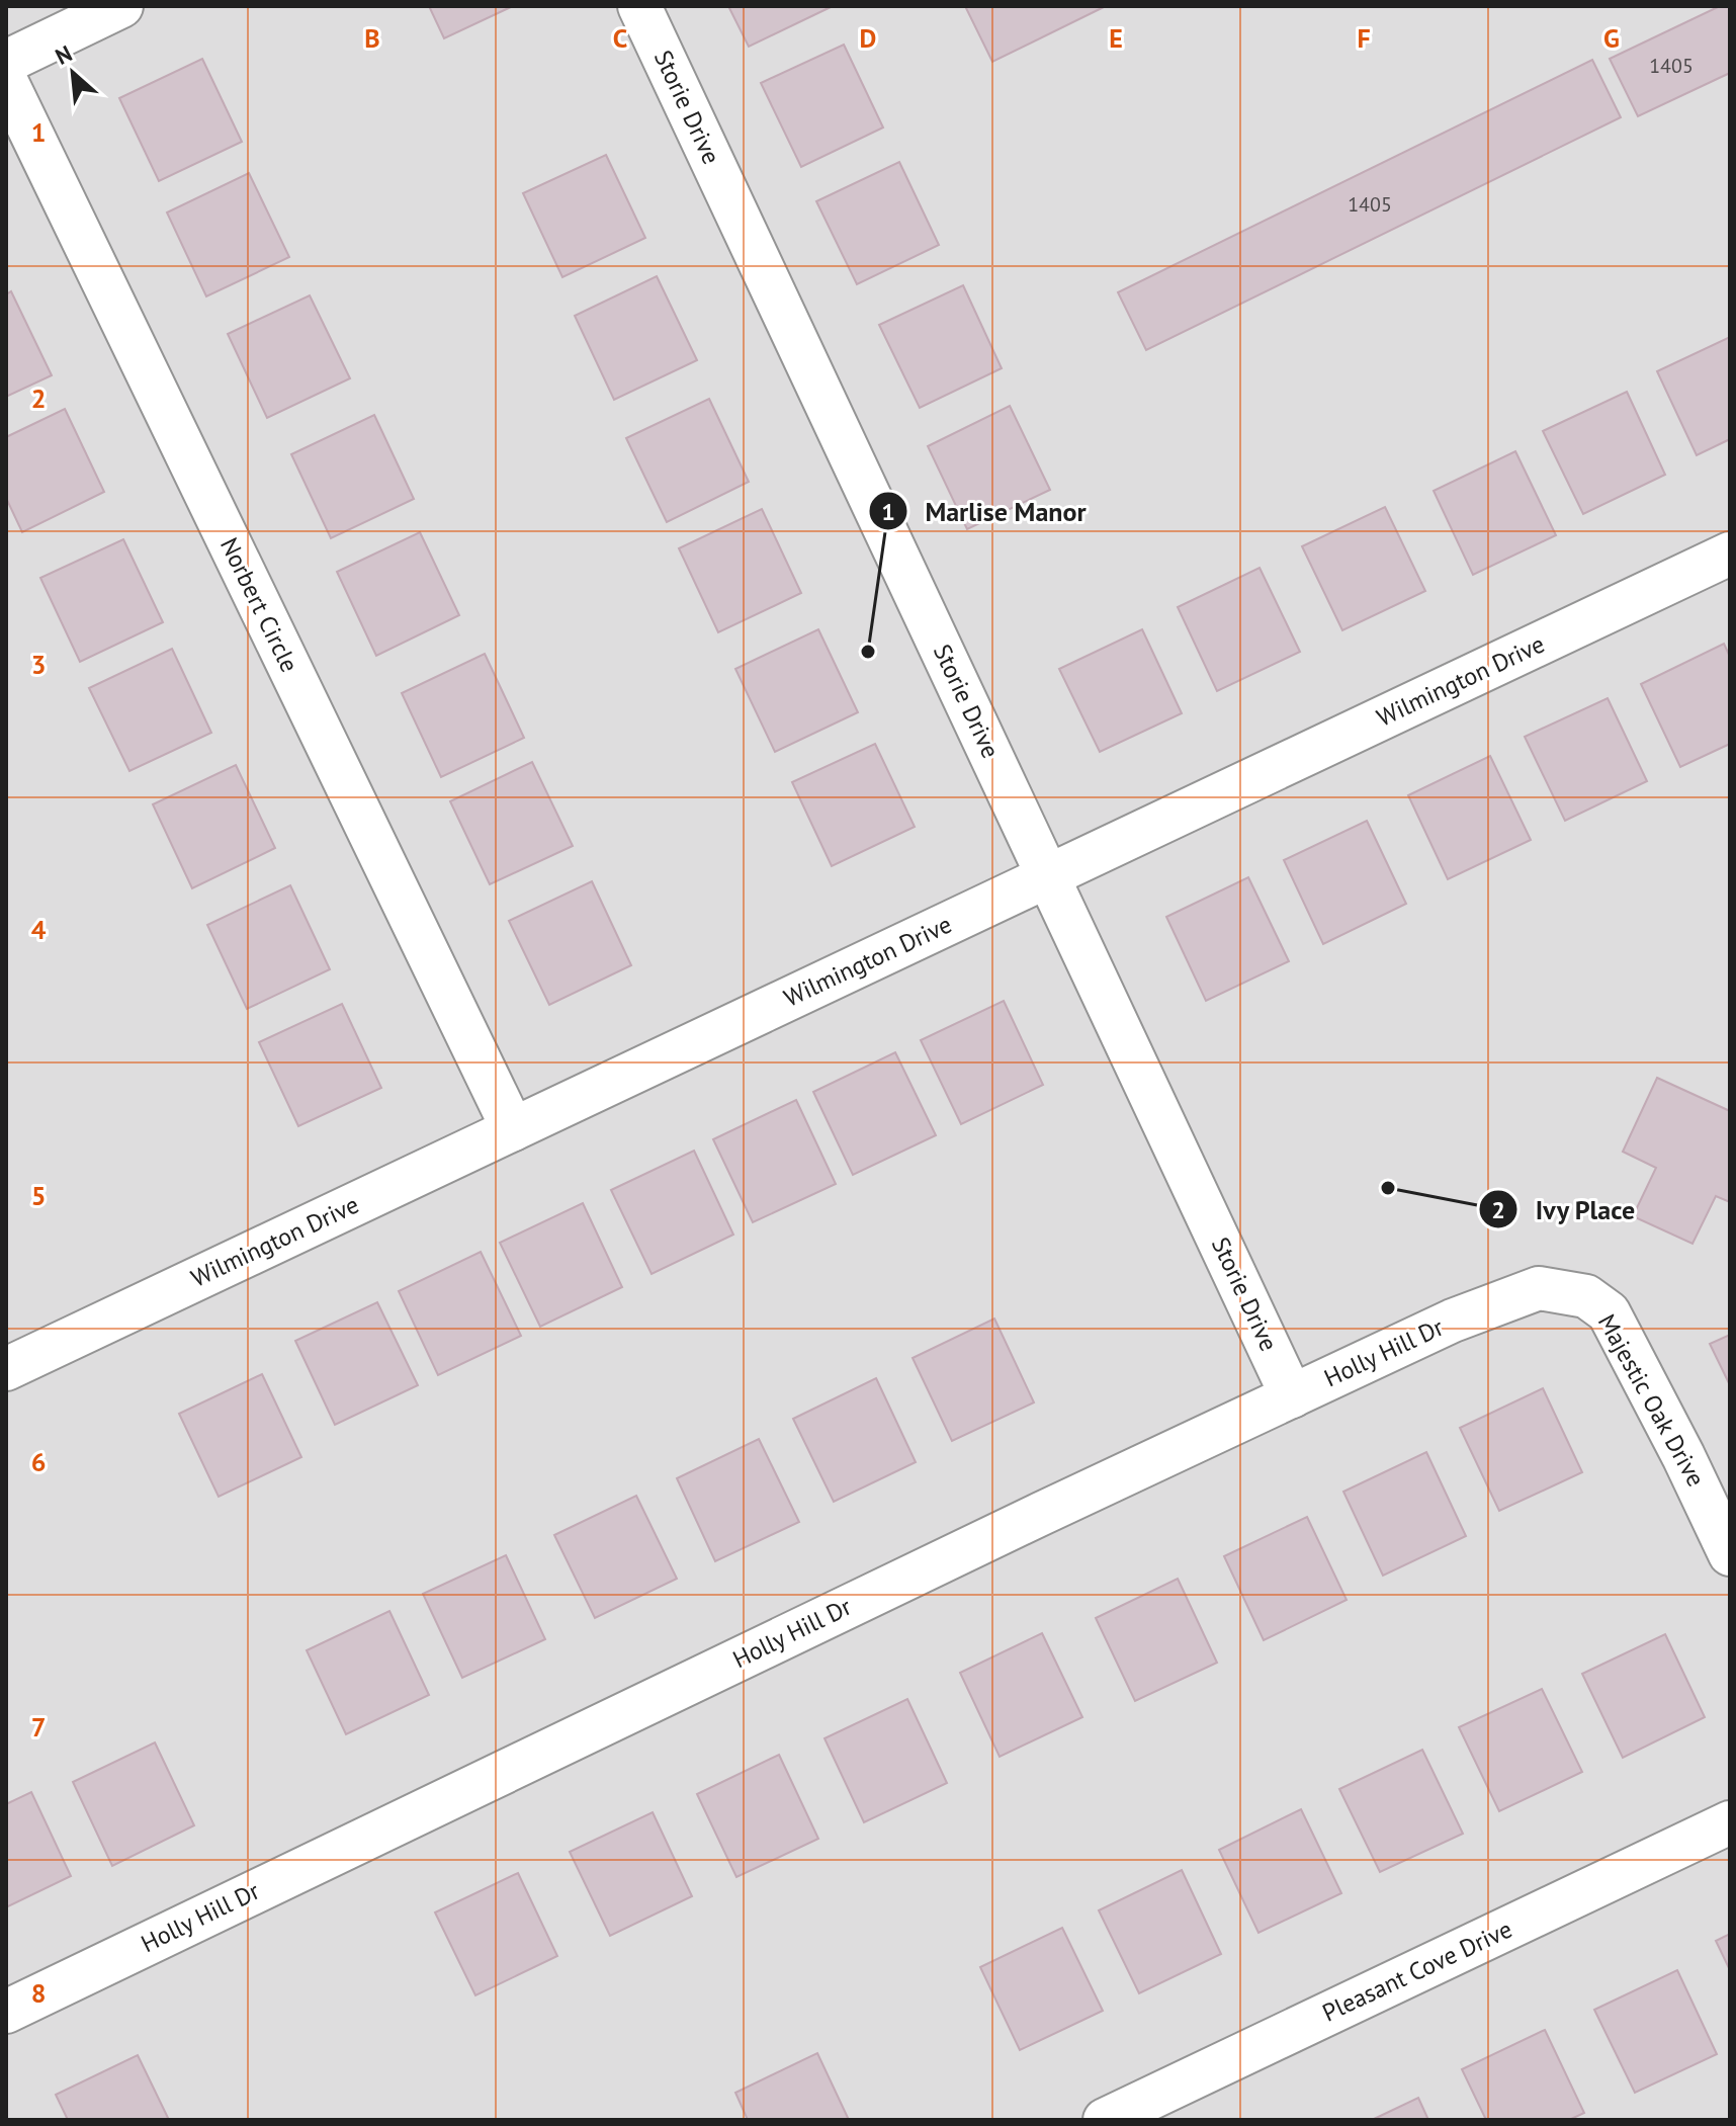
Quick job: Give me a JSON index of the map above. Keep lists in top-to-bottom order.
{
  "streets": {
    "street": [
      "Storie Drive",
      "Norbert Circle",
      "Wilmington Drive",
      "Holly Hill Dr",
      "Majestic Oak Drive",
      "Pleasant Cove Drive"
    ]
  },
  "crossings": [
    ["Storie Drive", "Wilmington Drive"],
    ["Storie Drive", "Holly Hill Dr"],
    ["Norbert Circle", "Wilmington Drive"],
    ["Holly Hill Dr", "Majestic Oak Drive"]
  ],
  "places": ["Marlise Manor", "Ivy Place"],
  "house_numbers": ["1405", "1405"],
  "north": "top left",
  "grid": {
    "columns": [
      "B",
      "C",
      "D",
      "E",
      "F",
      "G"
    ],
    "rows": [
      "1",
      "2",
      "3",
      "4",
      "5",
      "6",
      "7",
      "8"
    ]
  }
}
